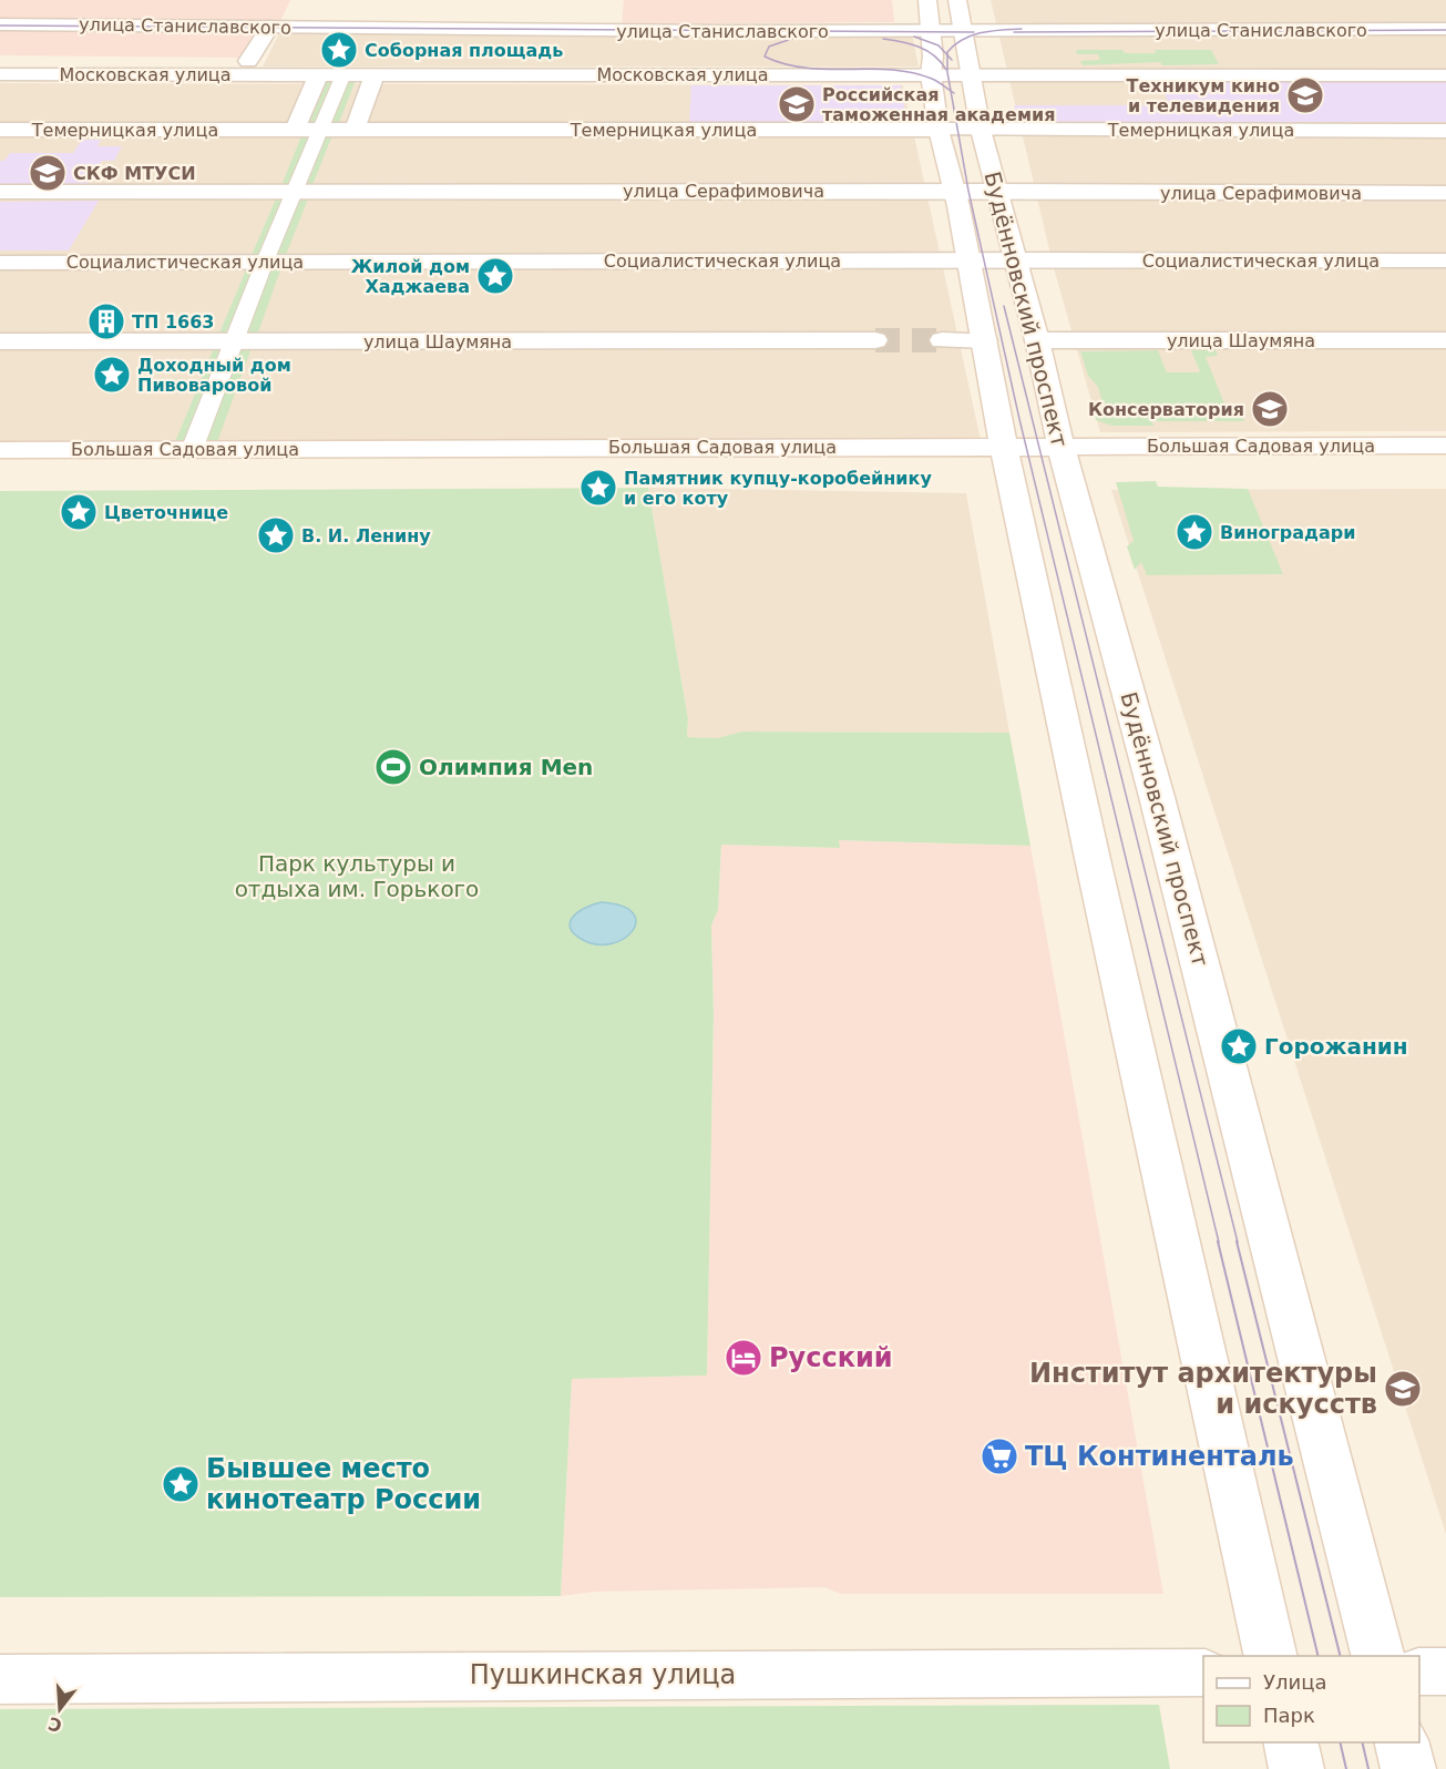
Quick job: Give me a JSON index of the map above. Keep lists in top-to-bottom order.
{
  "streets": {
    "street": [
      "улица Станиславского",
      "Московская улица",
      "Темерницкая улица",
      "улица Серафимовича",
      "Социалистическая улица",
      "Будённовский проспект",
      "улица Шаумяна",
      "Большая Садовая улица",
      "Пушкинская улица"
    ]
  },
  "crossings": [
    ["улица Станиславского", "Будённовский проспект"],
    ["Московская улица", "Будённовский проспект"],
    ["Темерницкая улица", "Будённовский проспект"],
    ["улица Серафимовича", "Будённовский проспект"],
    ["Социалистическая улица", "Будённовский проспект"],
    ["Будённовский проспект", "улица Шаумяна"],
    ["Будённовский проспект", "Большая Садовая улица"]
  ],
  "parks": ["Парк культуры и отдыха им. Горького"],
  "places": {
    "place": [
      "Соборная площадь",
      "Жилой дом Хаджаева",
      "Доходный дом Пивоваровой",
      "Памятник купцу-коробейнику и его коту",
      "Цветочнице",
      "Виноградари",
      "В. И. Ленину",
      "Горожанин",
      "Бывшее место кинотеатр России"
    ],
    "school or university": [
      "Техникум кино и телевидения",
      "Российская таможенная академия",
      "СКФ МТУСИ",
      "Консерватория",
      "Институт архитектуры и искусств"
    ],
    "building": ["ТП 1663"],
    "sports": ["Олимпия Men"],
    "hotel": ["Русский"],
    "supermarket": ["ТЦ Континенталь"]
  },
  "legend": ["Улица", "Парк"],
  "north": "bottom"
}
